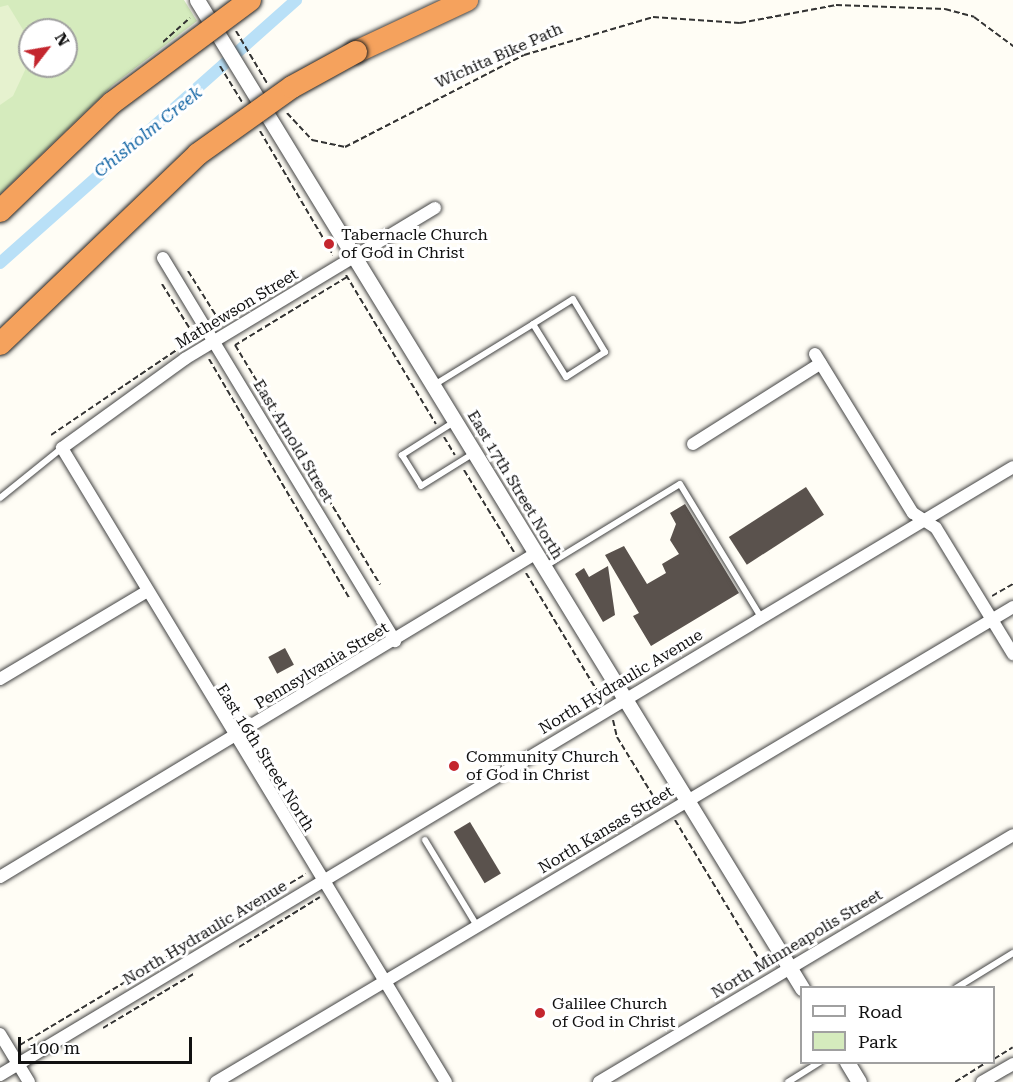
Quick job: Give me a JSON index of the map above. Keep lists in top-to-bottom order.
{
  "streets": {
    "street": [
      "Mathewson Street",
      "East Arnold Street",
      "East 17th Street North",
      "Pennsylvania Street",
      "North Hydraulic Avenue",
      "East 16th Street North",
      "North Kansas Street",
      "North Minneapolis Street"
    ],
    "path": ["Wichita Bike Path"]
  },
  "crossings": [
    ["Mathewson Street", "East Arnold Street"],
    ["Mathewson Street", "East 17th Street North"],
    ["Mathewson Street", "East 16th Street North"],
    ["East Arnold Street", "Pennsylvania Street"],
    ["East 17th Street North", "Pennsylvania Street"],
    ["East 17th Street North", "North Hydraulic Avenue"],
    ["East 17th Street North", "North Kansas Street"],
    ["East 17th Street North", "North Minneapolis Street"],
    ["Pennsylvania Street", "East 16th Street North"],
    ["North Hydraulic Avenue", "East 16th Street North"],
    ["East 16th Street North", "North Kansas Street"]
  ],
  "water": ["Chisholm Creek"],
  "places": ["Tabernacle Church of God in Christ", "Community Church of God in Christ", "Galilee Church of God in Christ"],
  "legend": ["Road", "Park"],
  "scale_bar": "100 m",
  "north": "top right"
}
